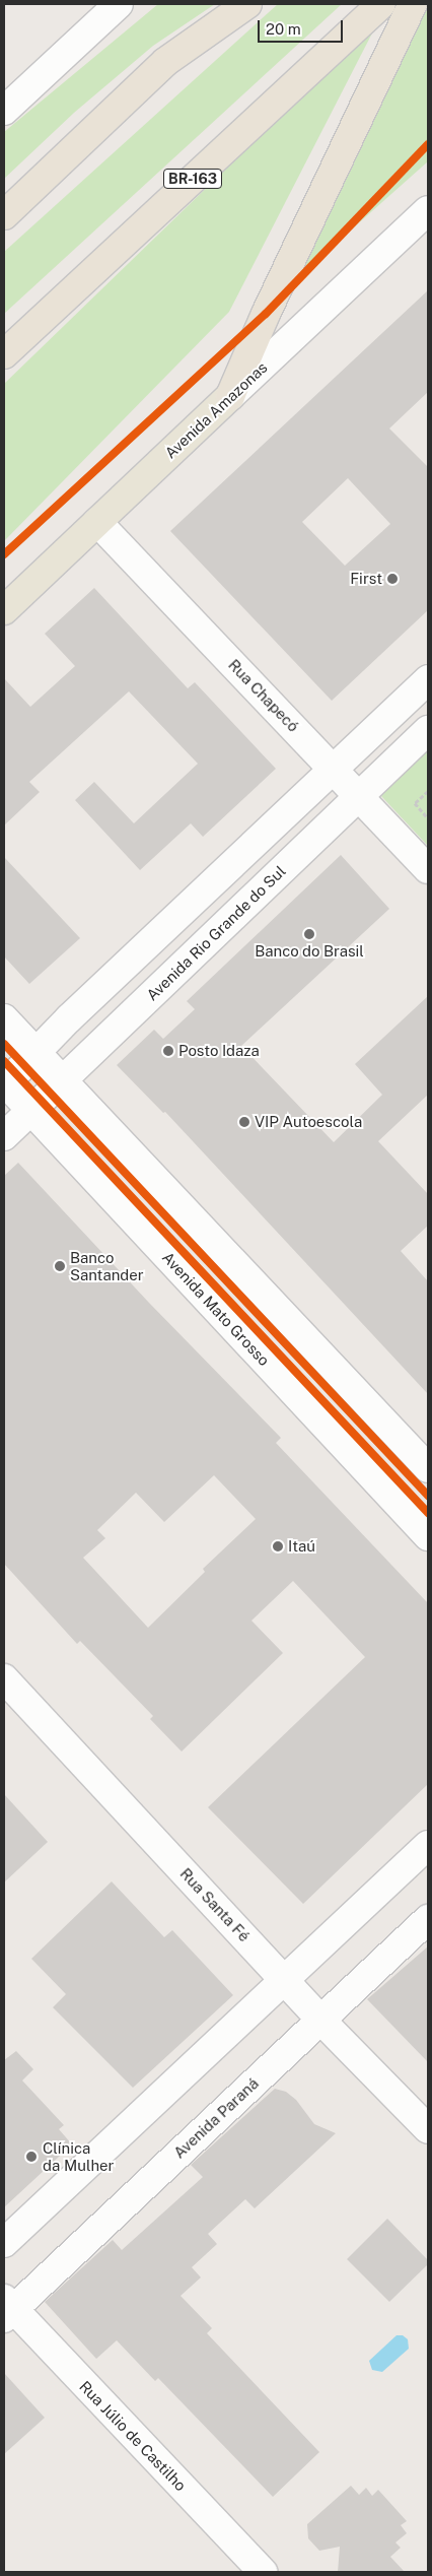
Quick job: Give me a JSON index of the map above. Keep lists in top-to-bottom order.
{
  "streets": {
    "highway": ["BR-163"],
    "main road": ["Avenida Amazonas"],
    "street": [
      "Rua Chapecó",
      "Avenida Rio Grande do Sul",
      "Avenida Mato Grosso",
      "Rua Santa Fé",
      "Avenida Paraná",
      "Rua Júlio de Castilho"
    ]
  },
  "crossings": [
    ["Avenida Amazonas", "Rua Chapecó"],
    ["Rua Chapecó", "Avenida Rio Grande do Sul"],
    ["Avenida Rio Grande do Sul", "Avenida Mato Grosso"],
    ["Rua Santa Fé", "Avenida Paraná"],
    ["Avenida Paraná", "Rua Júlio de Castilho"]
  ],
  "places": [
    "First",
    "Banco do Brasil",
    "Posto Idaza",
    "VIP Autoescola",
    "Banco Santander",
    "Itaú",
    "Clínica da Mulher"
  ],
  "scale_bar": "20 m"
}
